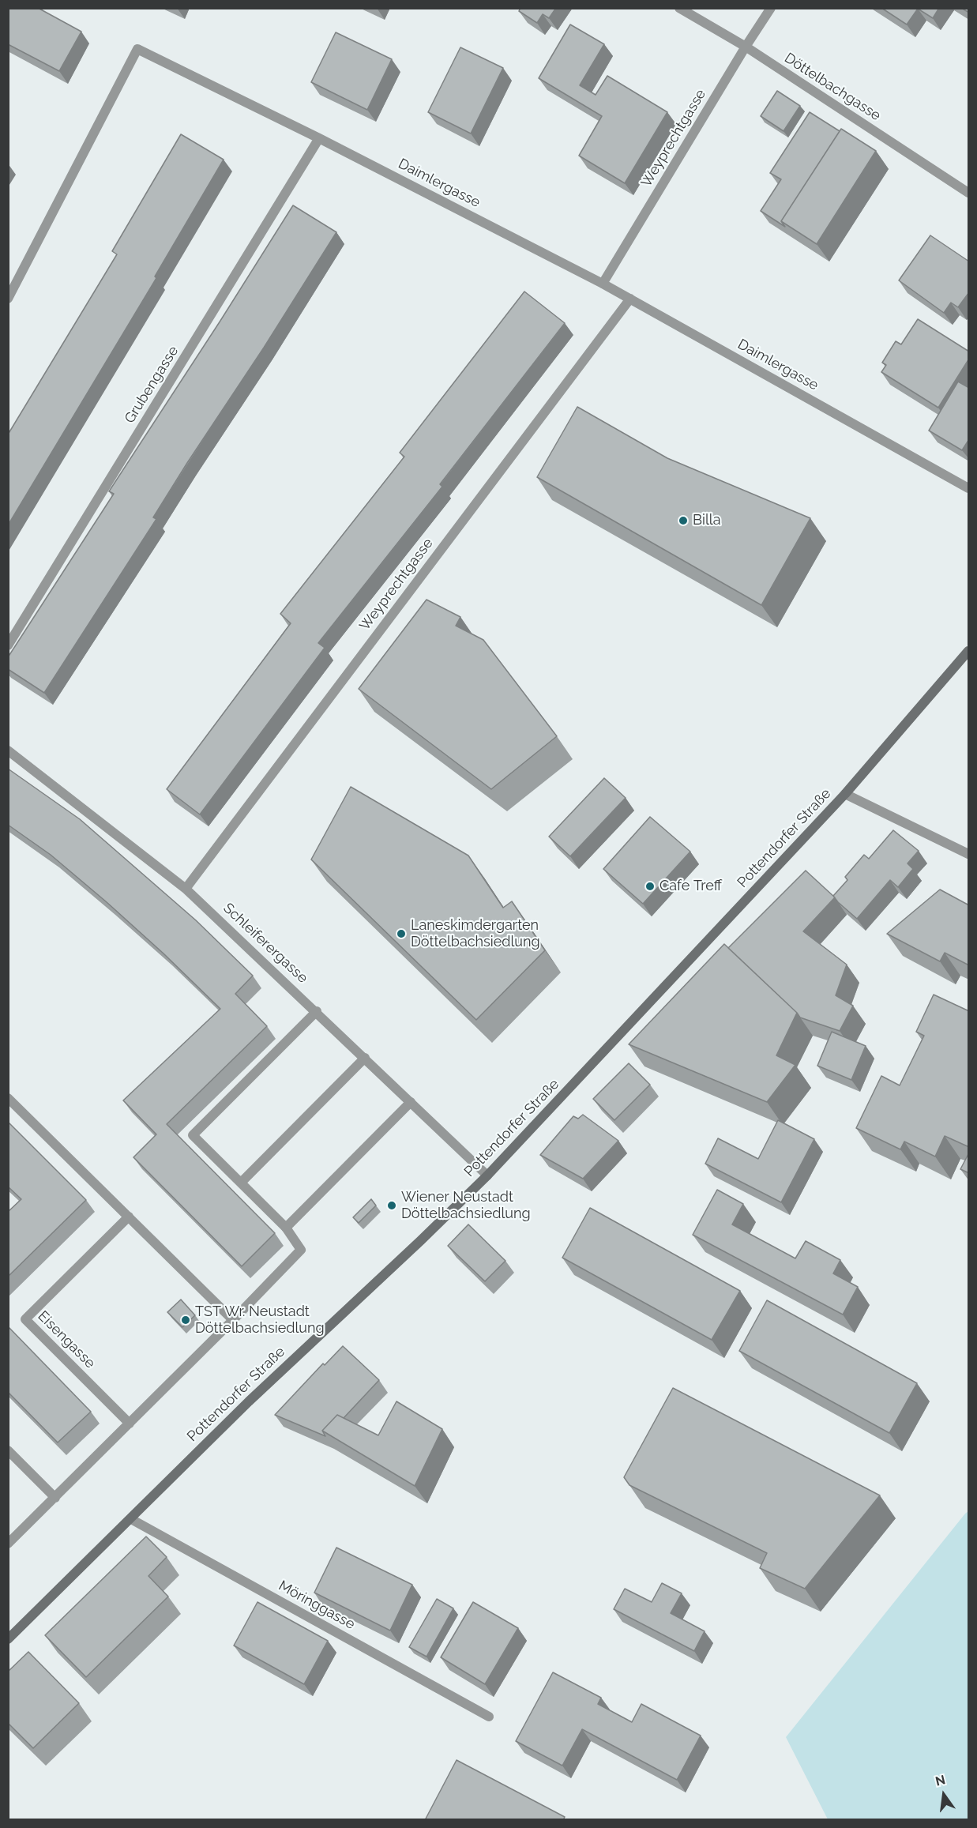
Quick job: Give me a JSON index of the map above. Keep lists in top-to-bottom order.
{
  "streets": {
    "main road": ["Pottendorfer Straße"],
    "street": [
      "Döttelbachgasse",
      "Weyprechtgasse",
      "Daimlergasse",
      "Grubengasse",
      "Schleiferergasse",
      "Eisengasse",
      "Möringgasse"
    ]
  },
  "crossings": [
    ["Döttelbachgasse", "Weyprechtgasse"],
    ["Weyprechtgasse", "Daimlergasse"],
    ["Weyprechtgasse", "Schleiferergasse"],
    ["Daimlergasse", "Grubengasse"],
    ["Pottendorfer Straße", "Schleiferergasse"],
    ["Pottendorfer Straße", "Möringgasse"]
  ],
  "places": [
    "Billa",
    "Cafe Treff",
    "Laneskimdergarten Döttelbachsiedlung",
    "Wiener Neustadt Döttelbachsiedlung",
    "TST Wr. Neustadt Döttelbachsiedlung"
  ],
  "north": "top"
}
